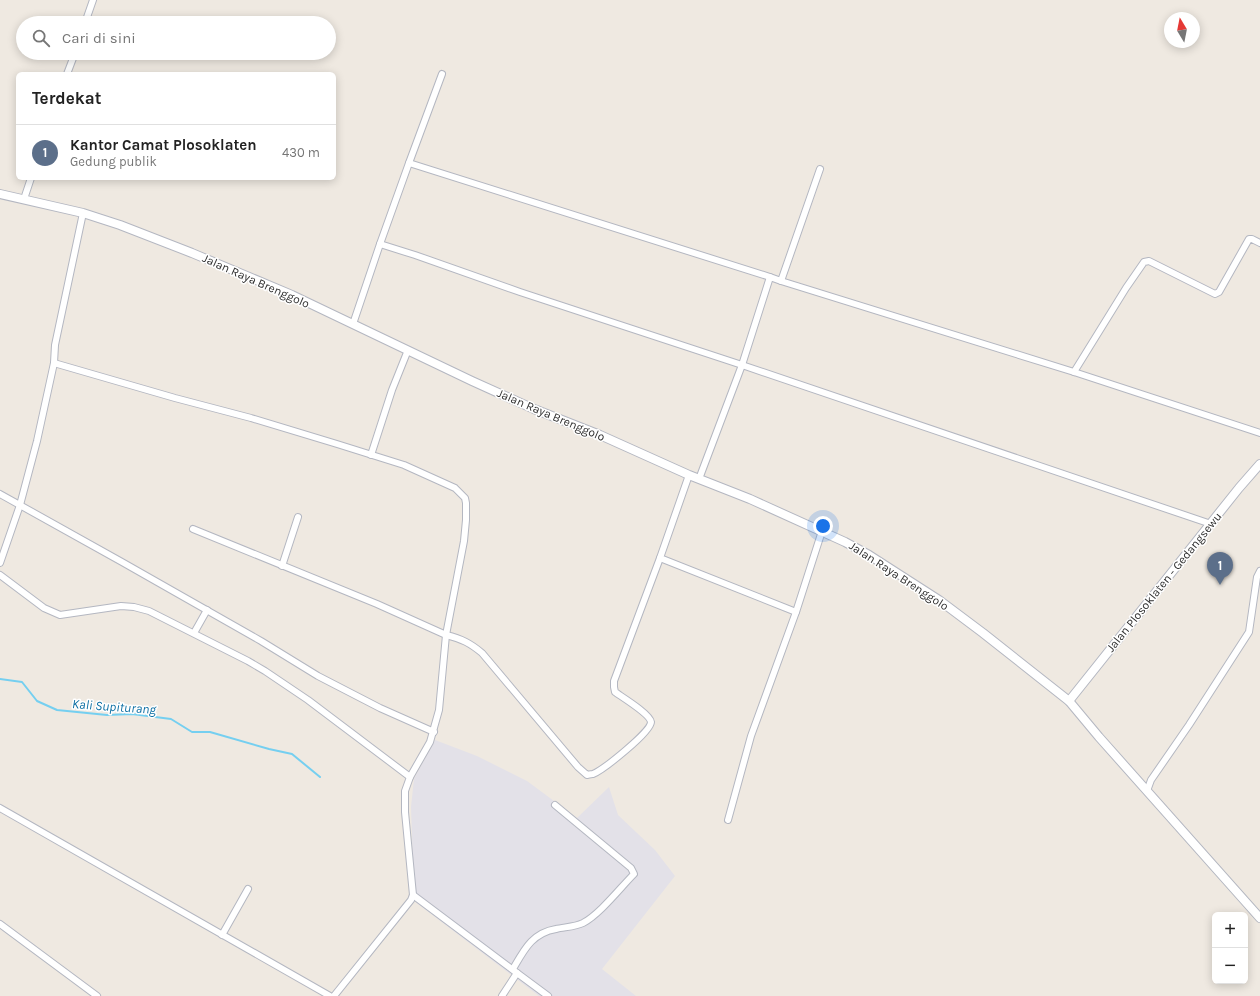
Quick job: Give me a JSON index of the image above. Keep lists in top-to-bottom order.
{
  "streets": {
    "main road": ["Jalan Raya Brenggolo", "Jalan Plosoklaten - Gedangsewu"]
  },
  "crossings": [
    ["Jalan Raya Brenggolo", "Jalan Plosoklaten - Gedangsewu"]
  ],
  "water": ["Kali Supiturang"],
  "north": "top",
  "page": {
    "search": "Cari di sini",
    "heading": "Terdekat",
    "list": [
      {
        "mark": "1",
        "name": "Kantor Camat Plosoklaten",
        "note": "Gedung publik",
        "value": "430 m"
      }
    ],
    "pins": "1",
    "map_buttons": ["+", "−"]
  }
}
